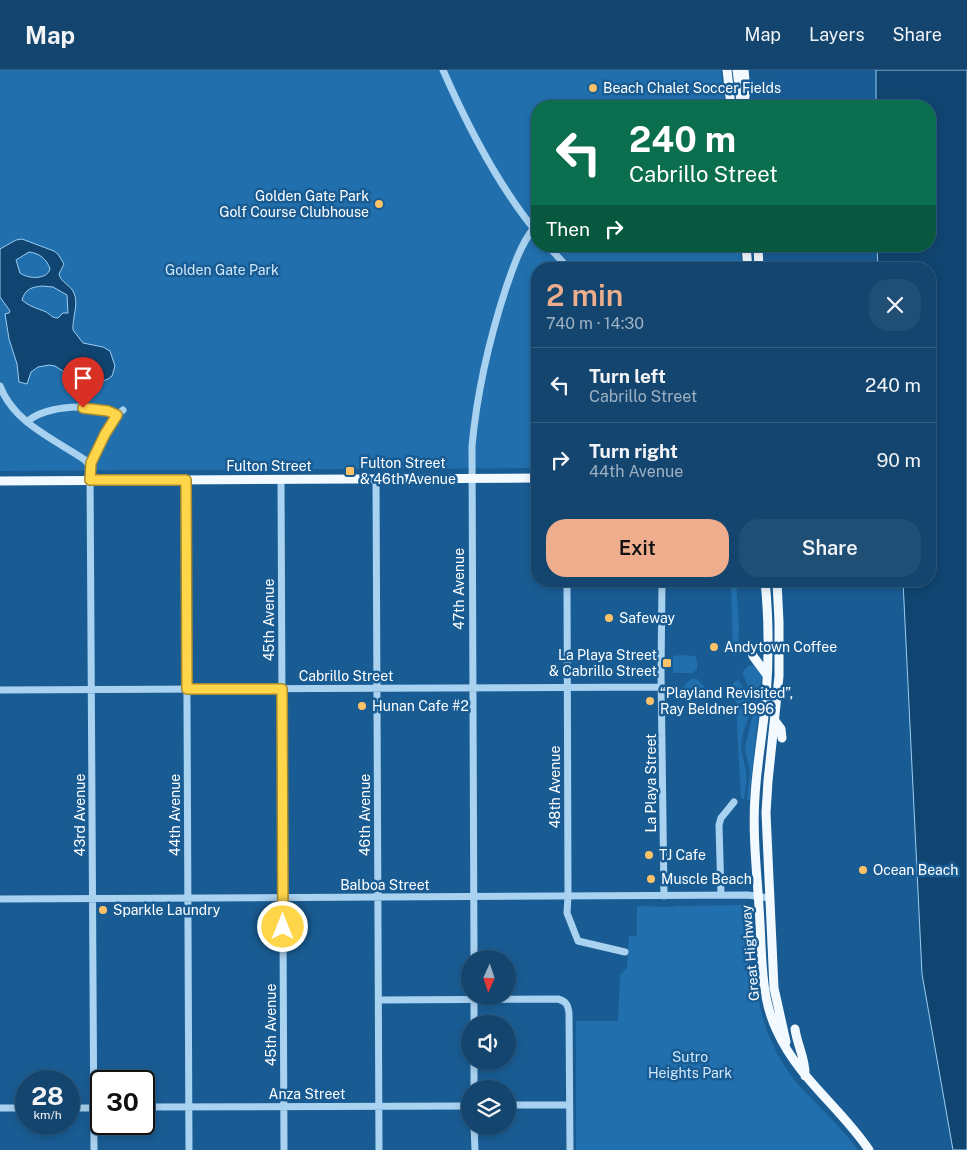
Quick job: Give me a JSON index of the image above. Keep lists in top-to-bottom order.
{
  "streets": {
    "main road": ["Fulton Street", "Great Highway"],
    "street": [
      "47th Avenue",
      "45th Avenue",
      "Cabrillo Street",
      "La Playa Street",
      "48th Avenue",
      "43rd Avenue",
      "44th Avenue",
      "46th Avenue",
      "Balboa Street",
      "Anza Street"
    ]
  },
  "crossings": [
    ["Fulton Street", "47th Avenue"],
    ["Fulton Street", "45th Avenue"],
    ["Fulton Street", "43rd Avenue"],
    ["Fulton Street", "44th Avenue"],
    ["Fulton Street", "46th Avenue"],
    ["47th Avenue", "Cabrillo Street"],
    ["47th Avenue", "Balboa Street"],
    ["45th Avenue", "Cabrillo Street"],
    ["45th Avenue", "Balboa Street"],
    ["45th Avenue", "Anza Street"],
    ["Cabrillo Street", "La Playa Street"],
    ["Cabrillo Street", "48th Avenue"],
    ["Cabrillo Street", "43rd Avenue"],
    ["Cabrillo Street", "44th Avenue"],
    ["Cabrillo Street", "46th Avenue"],
    ["La Playa Street", "Balboa Street"],
    ["48th Avenue", "Balboa Street"],
    ["43rd Avenue", "Balboa Street"],
    ["44th Avenue", "Balboa Street"],
    ["44th Avenue", "Anza Street"],
    ["46th Avenue", "Balboa Street"],
    ["46th Avenue", "Anza Street"],
    ["Balboa Street", "Great Highway"]
  ],
  "parks": ["Golden Gate Park", "Sutro Heights Park"],
  "places": {
    "other": [
      "Beach Chalet Soccer Fields",
      "Golden Gate Park Golf Course Clubhouse",
      "Safeway",
      "Andytown Coffee",
      "“Playland Revisited”, Ray Beldner 1996",
      "Hunan Cafe #2",
      "TJ Cafe",
      "Ocean Beach",
      "Muscle Beach",
      "Sparkle Laundry"
    ],
    "transit": ["Fulton Street & 46th Avenue", "La Playa Street & Cabrillo Street"]
  },
  "north": "bottom",
  "page": {
    "header": "Map",
    "nav": ["Map", "Layers", "Share"],
    "turn": ["240 m", "Cabrillo Street"],
    "then": "Then",
    "heading": ["2 min", "740 m · 14:30"],
    "list": [
      {
        "name": "Turn left",
        "note": "Cabrillo Street",
        "value": "240 m"
      },
      {
        "name": "Turn right",
        "note": "44th Avenue",
        "value": "90 m"
      }
    ],
    "buttons": ["Exit", "Share"],
    "speed": "28 km/h",
    "limit": "30"
  }
}
